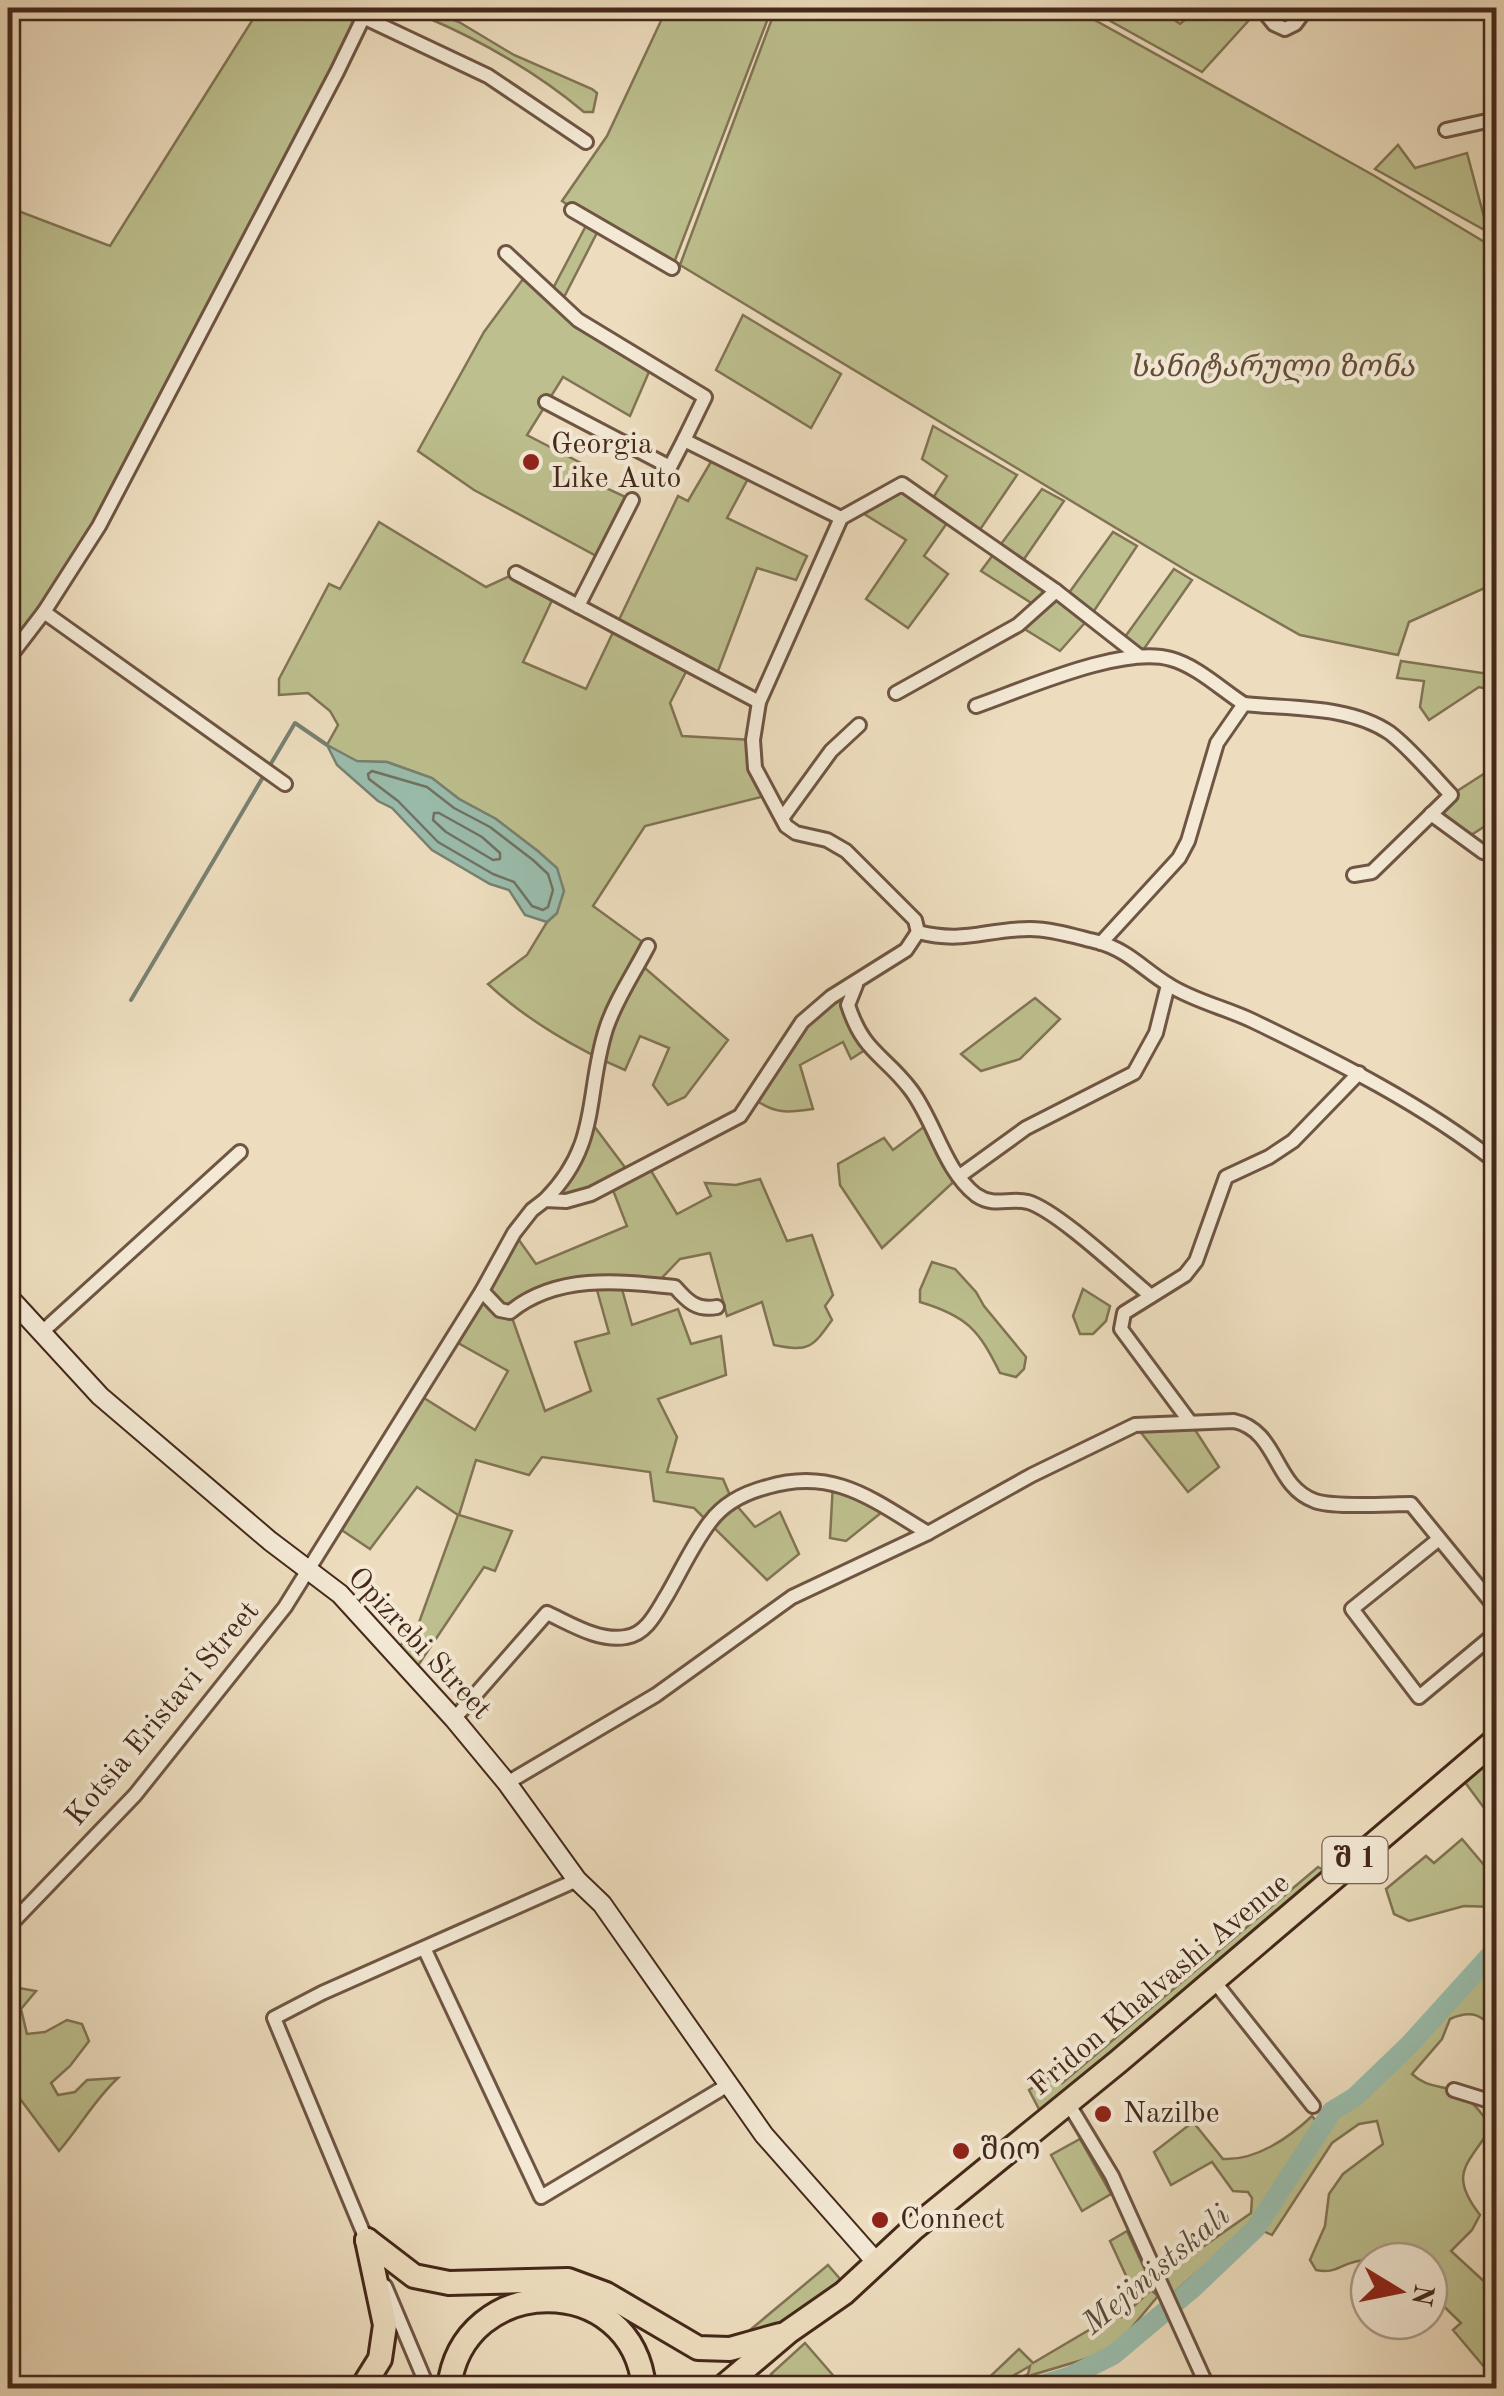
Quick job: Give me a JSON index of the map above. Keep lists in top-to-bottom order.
{
  "streets": {
    "highway": ["შ 1", "Fridon Khalvashi Avenue"],
    "street": ["Opizrebi Street", "Kotsia Eristavi Street"]
  },
  "crossings": [
    ["Opizrebi Street", "Kotsia Eristavi Street"],
    ["Opizrebi Street", "Fridon Khalvashi Avenue"]
  ],
  "water": ["Mejinistskali"],
  "parks": ["სანიტარული ზონა"],
  "places": [
    "Georgia Like Auto",
    "Nazilbe",
    "შიო",
    "Connect"
  ],
  "north": "right"
}
